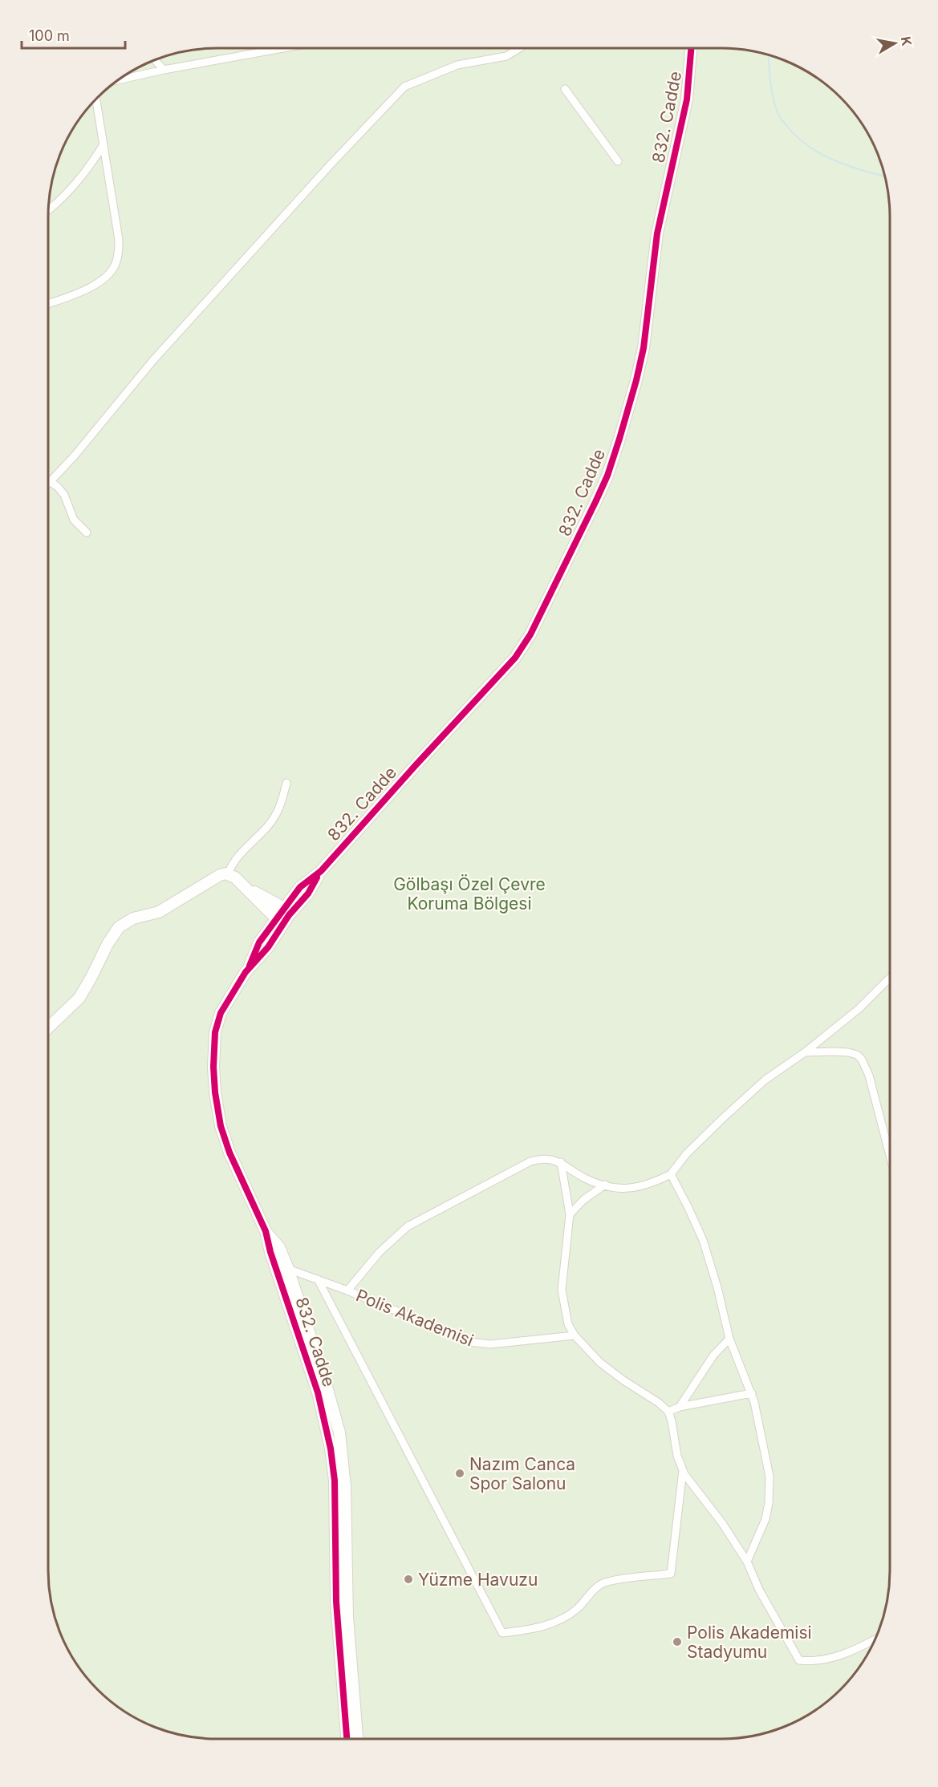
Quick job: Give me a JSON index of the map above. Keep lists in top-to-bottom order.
{
  "streets": {
    "street": ["832. Cadde", "Polis Akademisi"]
  },
  "crossings": [
    ["832. Cadde", "Polis Akademisi"]
  ],
  "parks": ["Gölbaşı Özel Çevre Koruma Bölgesi"],
  "places": ["Nazım Canca Spor Salonu", "Yüzme Havuzu", "Polis Akademisi Stadyumu"],
  "scale_bar": "100 m",
  "north": "right"
}
